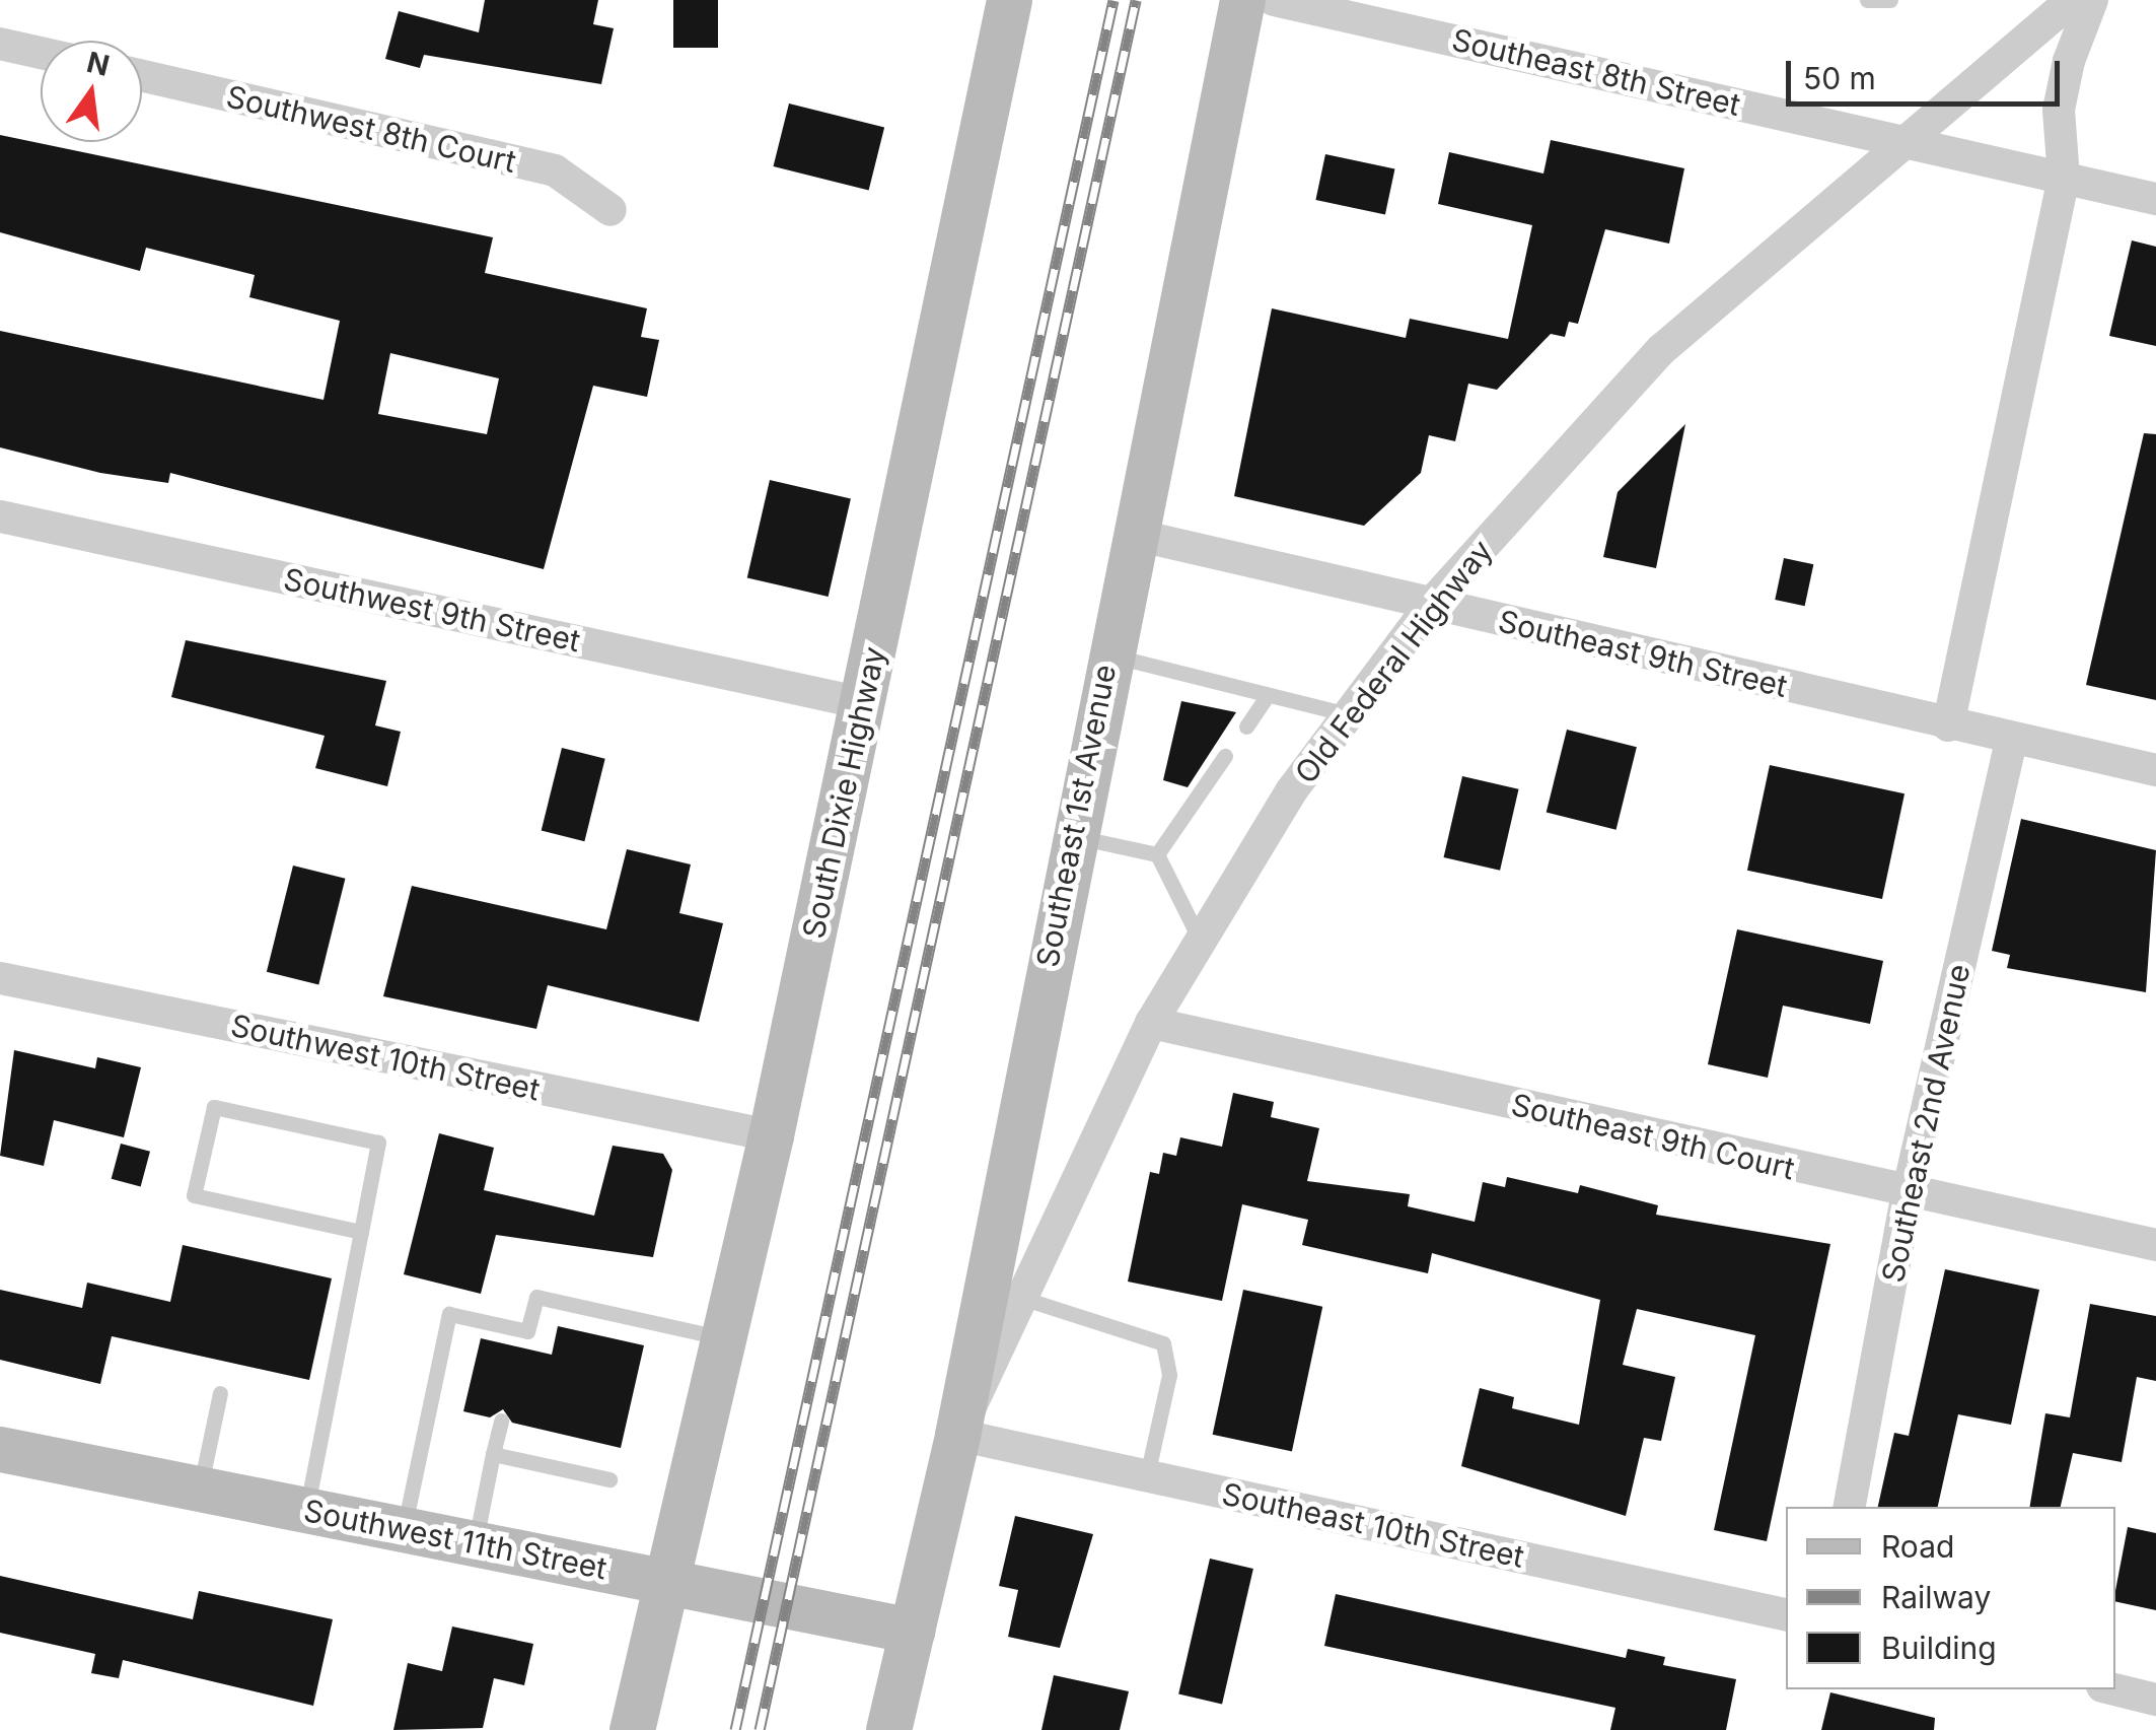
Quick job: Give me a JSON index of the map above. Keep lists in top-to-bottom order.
{
  "streets": {
    "main road": ["South Dixie Highway", "Southeast 1st Avenue", "Southwest 11th Street"],
    "street": [
      "Southeast 8th Street",
      "Southwest 8th Court",
      "Southwest 9th Street",
      "Southeast 9th Street",
      "Old Federal Highway",
      "Southwest 10th Street",
      "Southeast 2nd Avenue",
      "Southeast 9th Court",
      "Southeast 10th Street"
    ]
  },
  "crossings": [
    ["Southeast 8th Street", "Old Federal Highway"],
    ["Southwest 9th Street", "South Dixie Highway"],
    ["Southeast 9th Street", "Old Federal Highway"],
    ["Southeast 9th Street", "Southeast 1st Avenue"],
    ["Southeast 9th Street", "Southeast 2nd Avenue"],
    ["Old Federal Highway", "Southeast 1st Avenue"],
    ["Old Federal Highway", "Southeast 9th Court"],
    ["Old Federal Highway", "Southeast 10th Street"],
    ["South Dixie Highway", "Southwest 10th Street"],
    ["South Dixie Highway", "Southwest 11th Street"],
    ["Southeast 1st Avenue", "Southeast 10th Street"],
    ["Southeast 1st Avenue", "Southwest 11th Street"],
    ["Southeast 2nd Avenue", "Southeast 9th Court"]
  ],
  "legend": ["Road", "Railway", "Building"],
  "scale_bar": "50 m",
  "north": "top"
}
